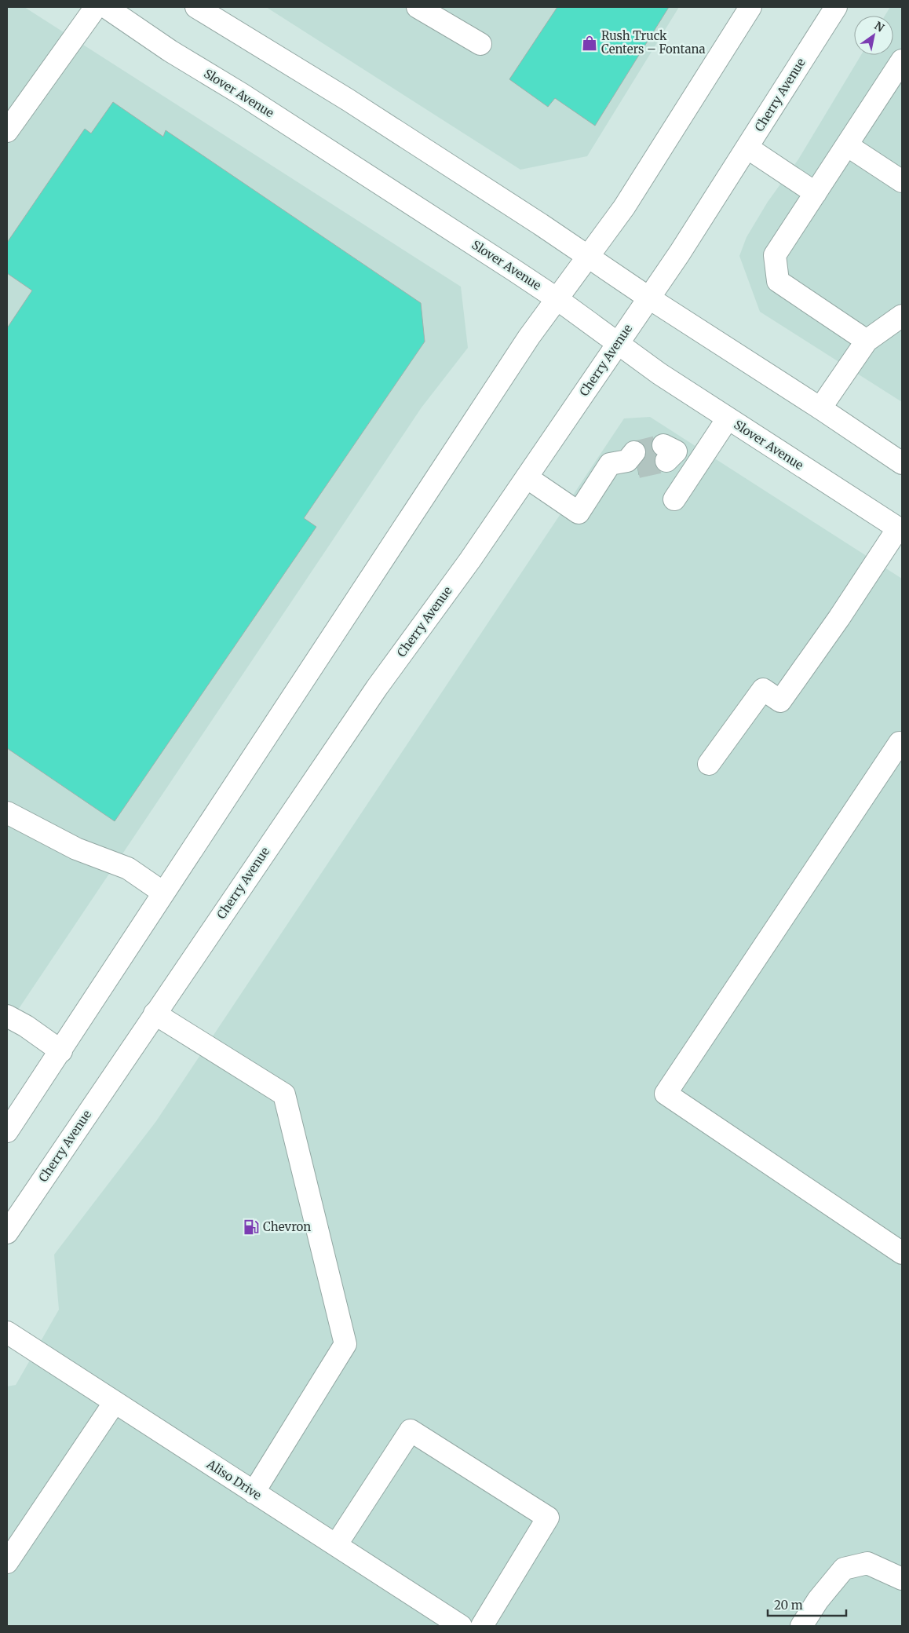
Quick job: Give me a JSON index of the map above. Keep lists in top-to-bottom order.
{
  "streets": {
    "main road": ["Slover Avenue", "Cherry Avenue", "Aliso Drive"]
  },
  "crossings": [
    ["Slover Avenue", "Cherry Avenue"]
  ],
  "places": {
    "shop": ["Rush Truck Centers – Fontana"],
    "fuel station": ["Chevron"]
  },
  "scale_bar": "20 m",
  "north": "top right"
}
